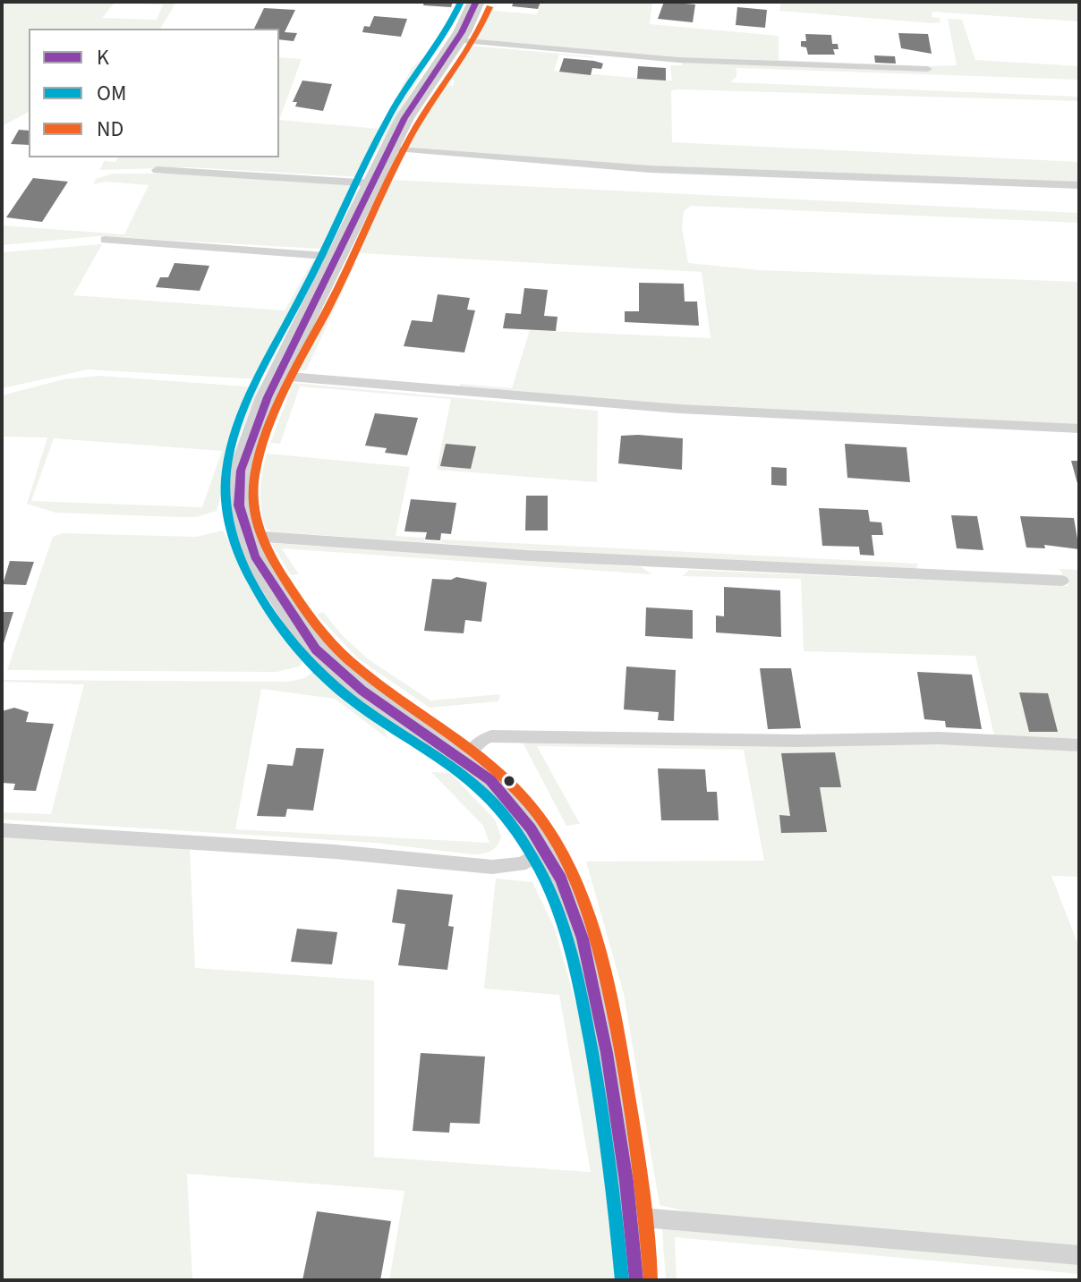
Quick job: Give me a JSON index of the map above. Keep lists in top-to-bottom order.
{
  "lines": ["transit line K", "transit line OM", "transit line ND"],
  "legend": ["K", "OM", "ND"]
}
